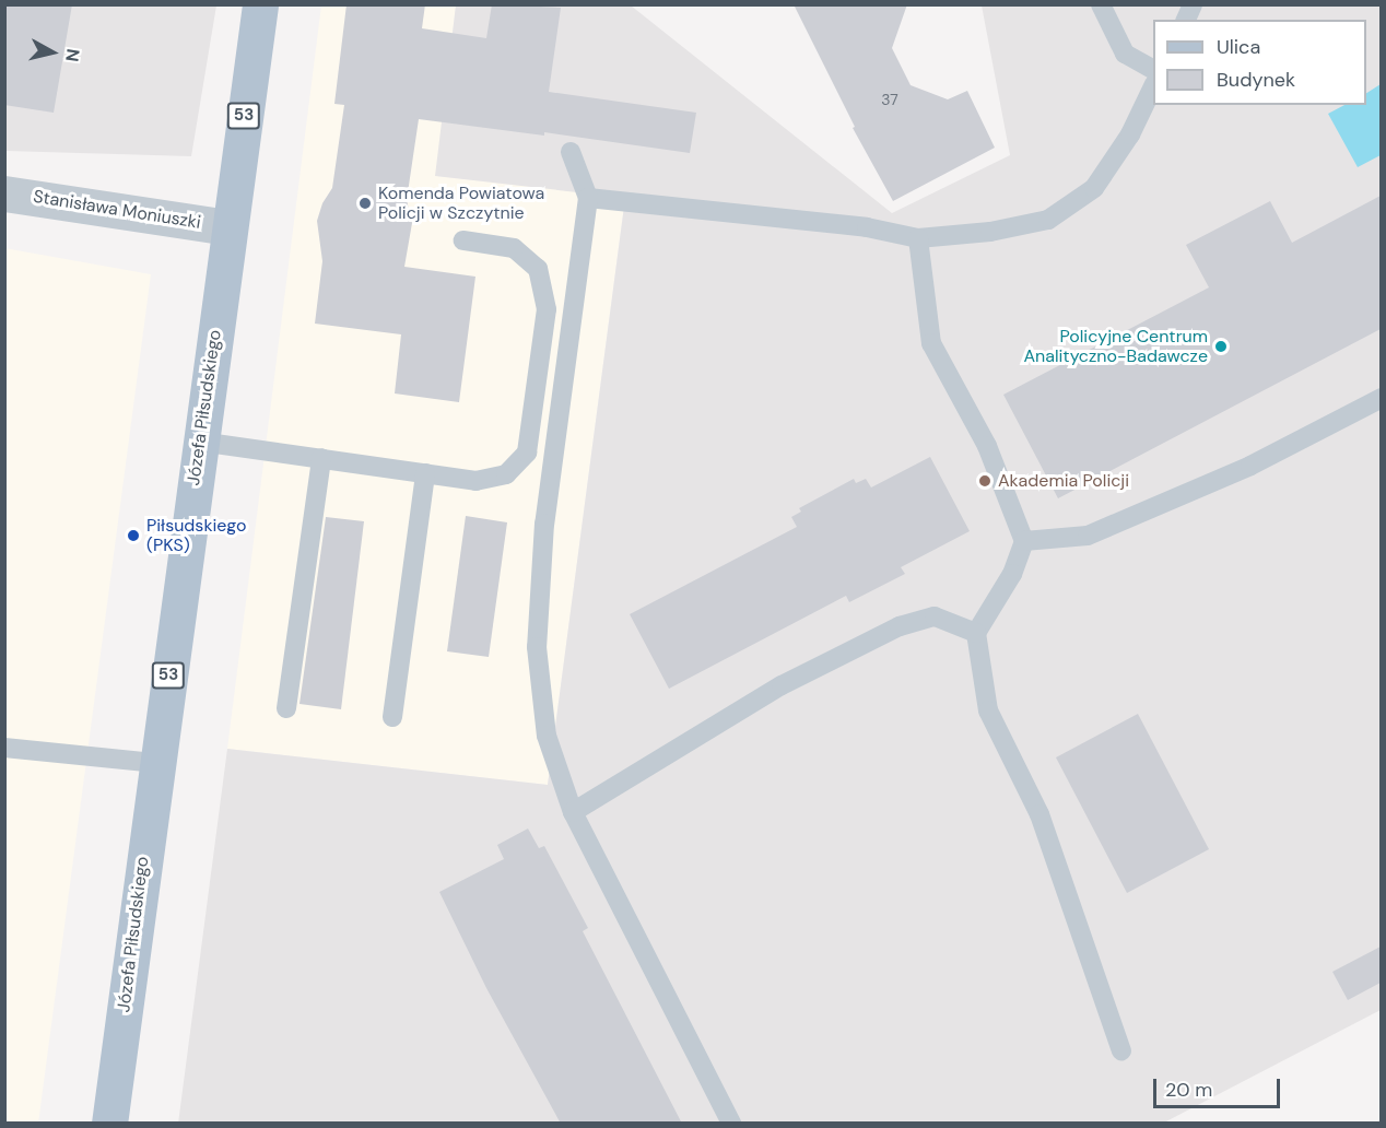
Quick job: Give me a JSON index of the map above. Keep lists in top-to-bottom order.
{
  "streets": {
    "main road": ["53", "Józefa Piłsudskiego"],
    "street": ["Stanisława Moniuszki"]
  },
  "crossings": [
    ["Stanisława Moniuszki", "Józefa Piłsudskiego"]
  ],
  "places": [
    "Komenda Powiatowa Policji w Szczytnie",
    "Policyjne Centrum Analityczno-Badawcze",
    "Akademia Policji",
    "Piłsudskiego (PKS)"
  ],
  "house_numbers": ["37"],
  "legend": ["Ulica", "Budynek"],
  "scale_bar": "20 m",
  "north": "right"
}
